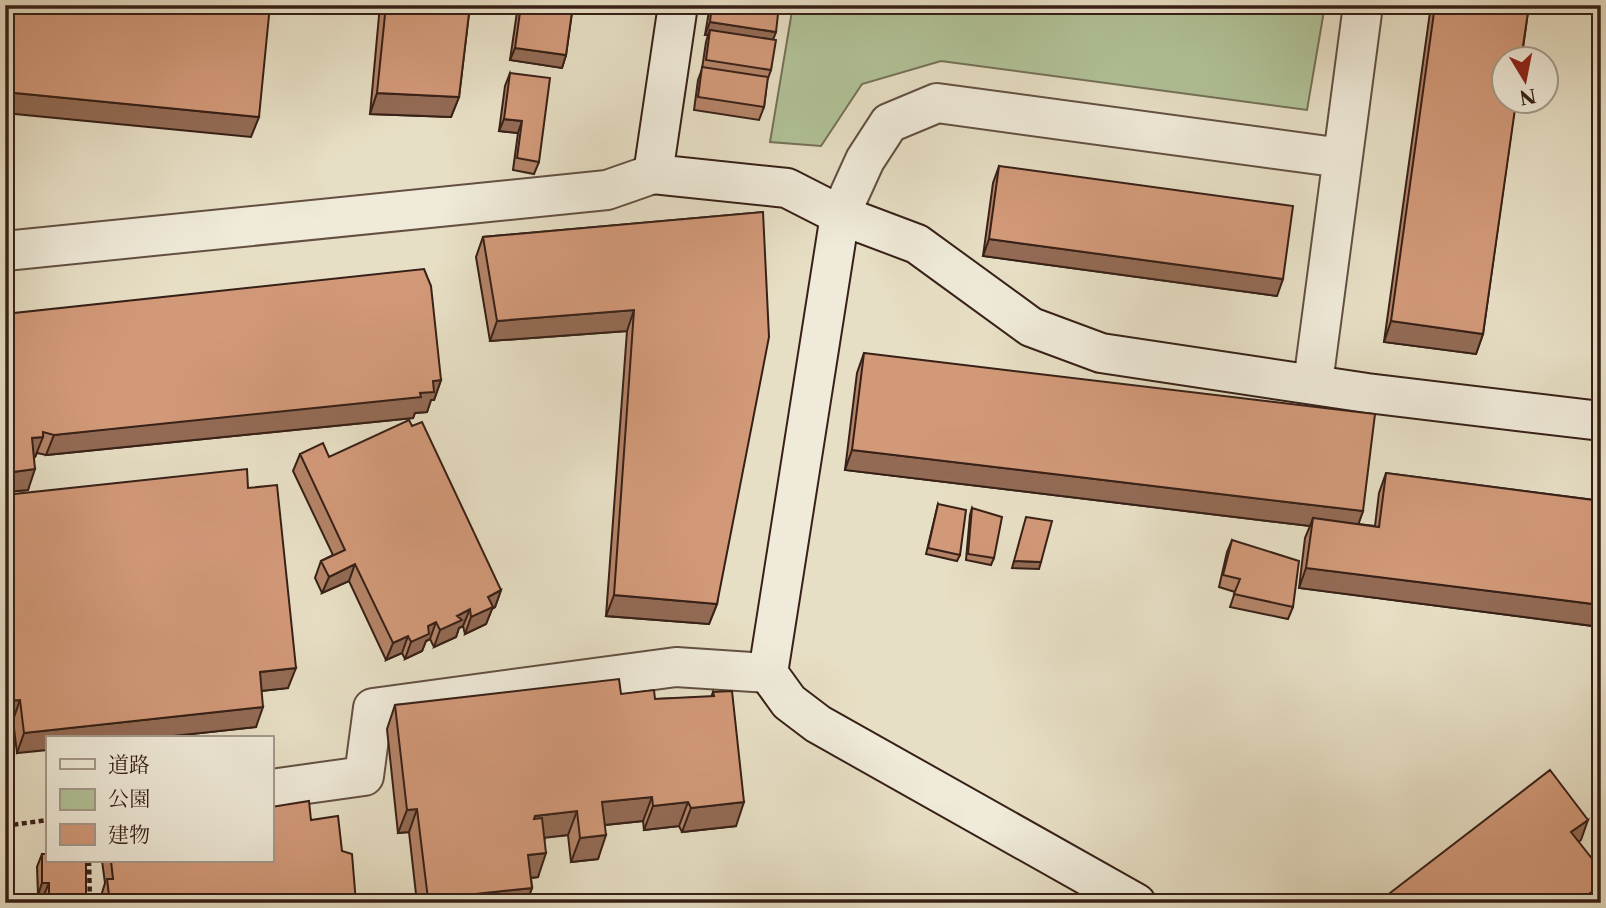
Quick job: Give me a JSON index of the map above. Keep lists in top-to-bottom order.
{
  "legend": ["道路", "公園", "建物"],
  "north": "bottom"
}
